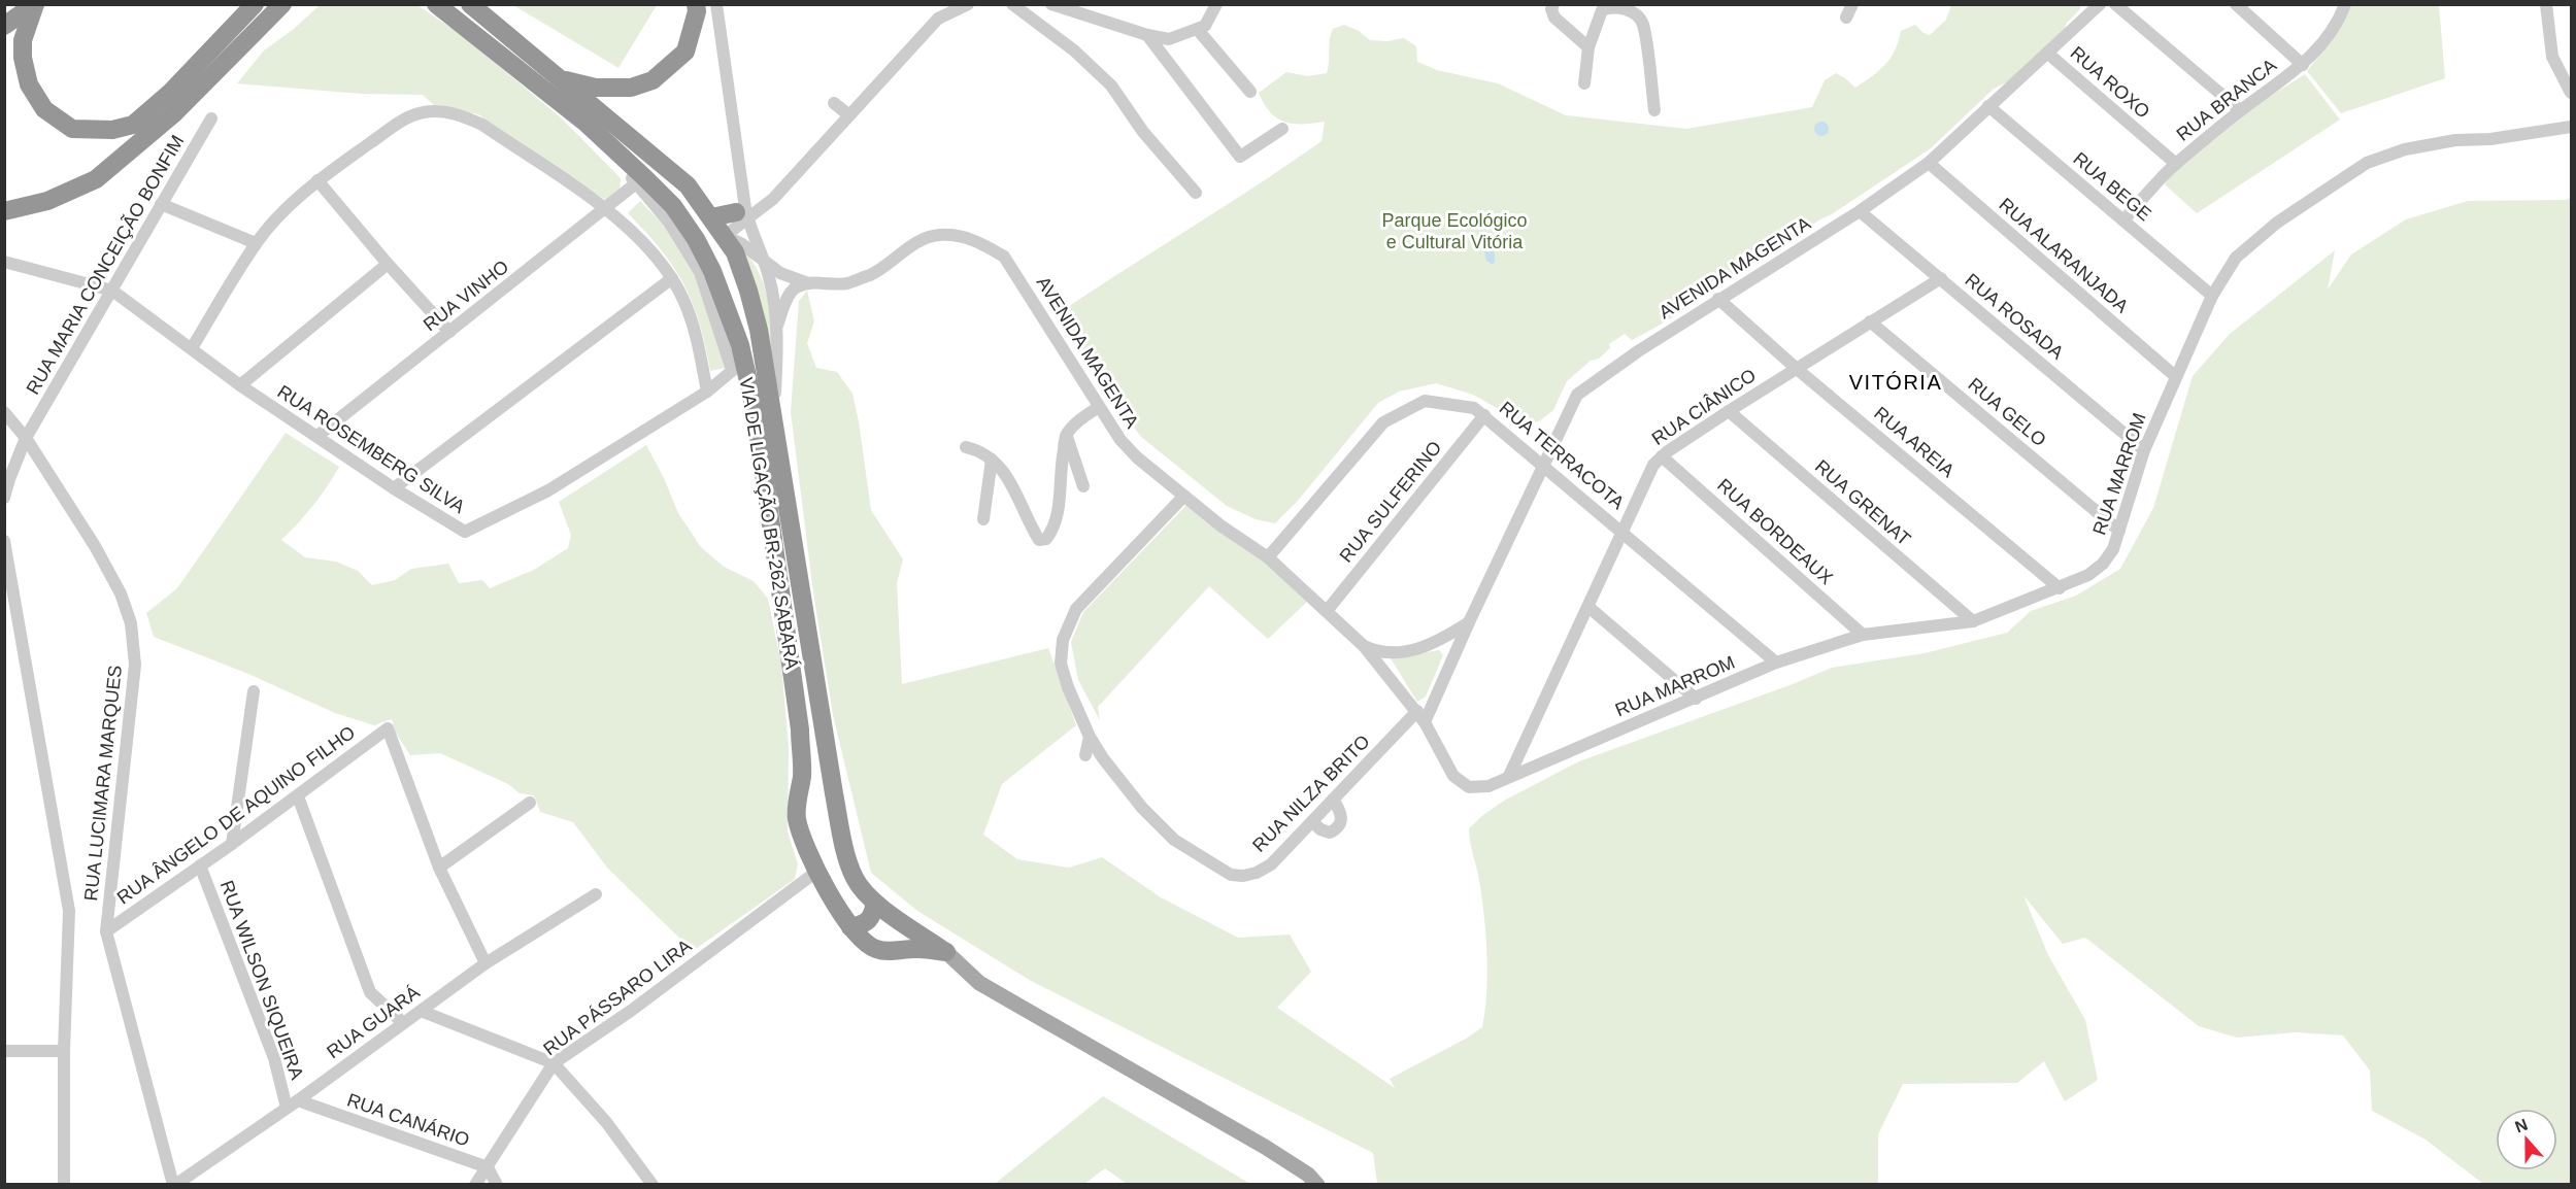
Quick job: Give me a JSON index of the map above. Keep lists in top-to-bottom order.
{
  "streets": {
    "highway": ["VIA DE LIGAÇÃO BR-262 SABARÁ"],
    "street": [
      "RUA ROXO",
      "RUA BRANCA",
      "RUA BEGE",
      "RUA ALARANJADA",
      "RUA MARIA CONCEIÇÃO BONFIM",
      "AVENIDA MAGENTA",
      "RUA VINHO",
      "RUA ROSADA",
      "RUA CIÂNICO",
      "RUA GELO",
      "RUA AREIA",
      "RUA ROSEMBERG SILVA",
      "RUA TERRACOTA",
      "RUA MARROM",
      "RUA SULFERINO",
      "RUA GRENAT",
      "RUA BORDEAUX",
      "RUA LUCIMARA MARQUES",
      "RUA NILZA BRITO",
      "RUA ÂNGELO DE AQUINO FILHO",
      "RUA WILSON SIQUEIRA",
      "RUA PÁSSARO LIRA",
      "RUA GUARÁ",
      "RUA CANÁRIO"
    ]
  },
  "crossings": [
    ["RUA ROXO", "RUA BRANCA"],
    ["RUA ROXO", "AVENIDA MAGENTA"],
    ["RUA BRANCA", "RUA BEGE"],
    ["RUA BEGE", "AVENIDA MAGENTA"],
    ["RUA BEGE", "RUA MARROM"],
    ["RUA ALARANJADA", "AVENIDA MAGENTA"],
    ["RUA ALARANJADA", "RUA MARROM"],
    ["RUA MARIA CONCEIÇÃO BONFIM", "RUA ROSEMBERG SILVA"],
    ["RUA MARIA CONCEIÇÃO BONFIM", "RUA LUCIMARA MARQUES"],
    ["AVENIDA MAGENTA", "RUA ROSADA"],
    ["AVENIDA MAGENTA", "RUA AREIA"],
    ["AVENIDA MAGENTA", "RUA TERRACOTA"],
    ["AVENIDA MAGENTA", "RUA MARROM"],
    ["AVENIDA MAGENTA", "RUA SULFERINO"],
    ["AVENIDA MAGENTA", "VIA DE LIGAÇÃO BR-262 SABARÁ"],
    ["AVENIDA MAGENTA", "RUA NILZA BRITO"],
    ["RUA VINHO", "RUA ROSEMBERG SILVA"],
    ["RUA VINHO", "VIA DE LIGAÇÃO BR-262 SABARÁ"],
    ["RUA ROSADA", "RUA CIÂNICO"],
    ["RUA ROSADA", "RUA MARROM"],
    ["RUA CIÂNICO", "RUA GELO"],
    ["RUA CIÂNICO", "RUA AREIA"],
    ["RUA CIÂNICO", "RUA TERRACOTA"],
    ["RUA CIÂNICO", "RUA MARROM"],
    ["RUA CIÂNICO", "RUA GRENAT"],
    ["RUA CIÂNICO", "RUA BORDEAUX"],
    ["RUA GELO", "RUA MARROM"],
    ["RUA AREIA", "RUA MARROM"],
    ["RUA ROSEMBERG SILVA", "VIA DE LIGAÇÃO BR-262 SABARÁ"],
    ["RUA TERRACOTA", "RUA MARROM"],
    ["RUA TERRACOTA", "RUA SULFERINO"],
    ["RUA MARROM", "RUA GRENAT"],
    ["RUA MARROM", "RUA BORDEAUX"],
    ["RUA MARROM", "RUA NILZA BRITO"],
    ["VIA DE LIGAÇÃO BR-262 SABARÁ", "RUA PÁSSARO LIRA"],
    ["RUA LUCIMARA MARQUES", "RUA ÂNGELO DE AQUINO FILHO"],
    ["RUA LUCIMARA MARQUES", "RUA GUARÁ"],
    ["RUA ÂNGELO DE AQUINO FILHO", "RUA WILSON SIQUEIRA"],
    ["RUA WILSON SIQUEIRA", "RUA GUARÁ"],
    ["RUA PÁSSARO LIRA", "RUA CANÁRIO"],
    ["RUA GUARÁ", "RUA CANÁRIO"]
  ],
  "districts": ["VITÓRIA"],
  "parks": ["Parque Ecológico e Cultural Vitória"],
  "north": "top"
}
